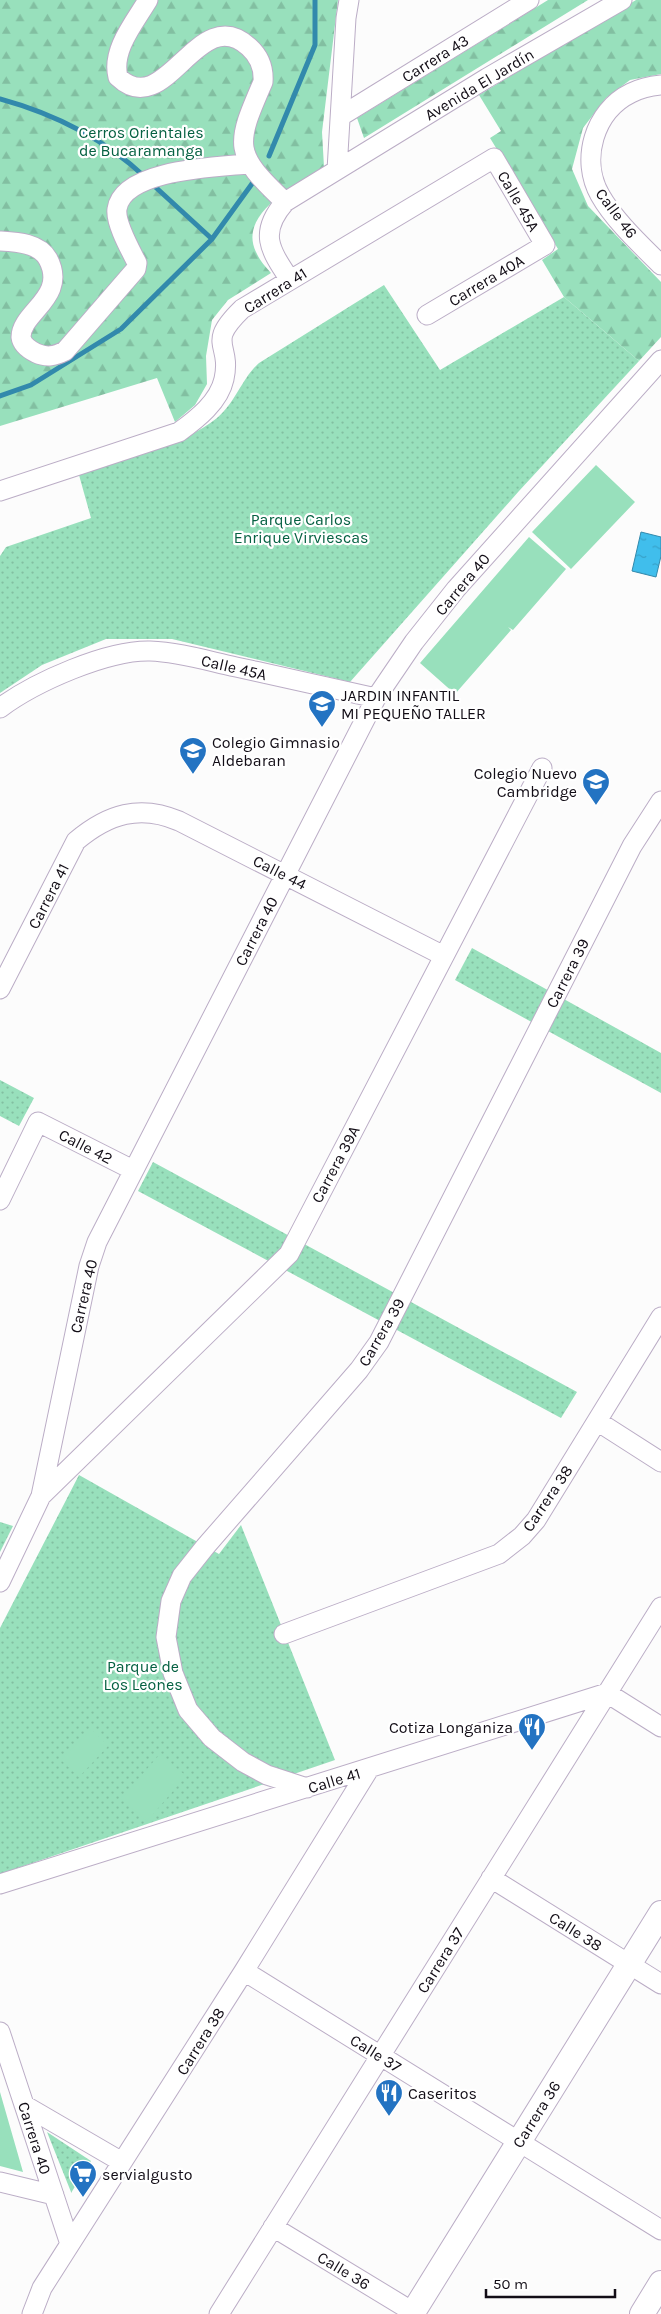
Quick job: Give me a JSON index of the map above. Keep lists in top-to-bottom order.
{
  "streets": {
    "street": [
      "Carrera 43",
      "Avenida El Jardín",
      "Calle 45A",
      "Calle 46",
      "Carrera 40A",
      "Carrera 41",
      "Carrera 40",
      "Calle 44",
      "Carrera 39",
      "Calle 42",
      "Carrera 39A",
      "Carrera 38",
      "Calle 41",
      "Calle 38",
      "Carrera 37",
      "Calle 37",
      "Carrera 36",
      "Calle 36"
    ]
  },
  "crossings": [
    ["Avenida El Jardín", "Carrera 41"],
    ["Calle 45A", "Carrera 40A"],
    ["Calle 45A", "Carrera 41"],
    ["Calle 45A", "Carrera 40"],
    ["Carrera 41", "Calle 44"],
    ["Carrera 40", "Calle 44"],
    ["Carrera 40", "Calle 42"],
    ["Carrera 40", "Carrera 39A"],
    ["Carrera 40", "Carrera 38"],
    ["Calle 44", "Carrera 39A"],
    ["Carrera 39", "Calle 41"],
    ["Carrera 38", "Calle 41"],
    ["Carrera 38", "Calle 37"],
    ["Calle 41", "Carrera 37"],
    ["Calle 38", "Carrera 37"],
    ["Calle 38", "Carrera 36"],
    ["Carrera 37", "Calle 37"],
    ["Carrera 37", "Calle 36"],
    ["Calle 37", "Carrera 36"],
    ["Carrera 36", "Calle 36"]
  ],
  "parks": ["Cerros Orientales de Bucaramanga", "Parque Carlos Enrique Virviescas", "Parque de Los Leones"],
  "places": {
    "school or university": ["JARDIN INFANTIL MI PEQUEÑO TALLER", "Colegio Gimnasio Aldebaran", "Colegio Nuevo Cambridge"],
    "restaurant": ["Cotiza Longaniza", "Caseritos"],
    "supermarket": ["servialgusto"]
  },
  "scale_bar": "50 m"
}
